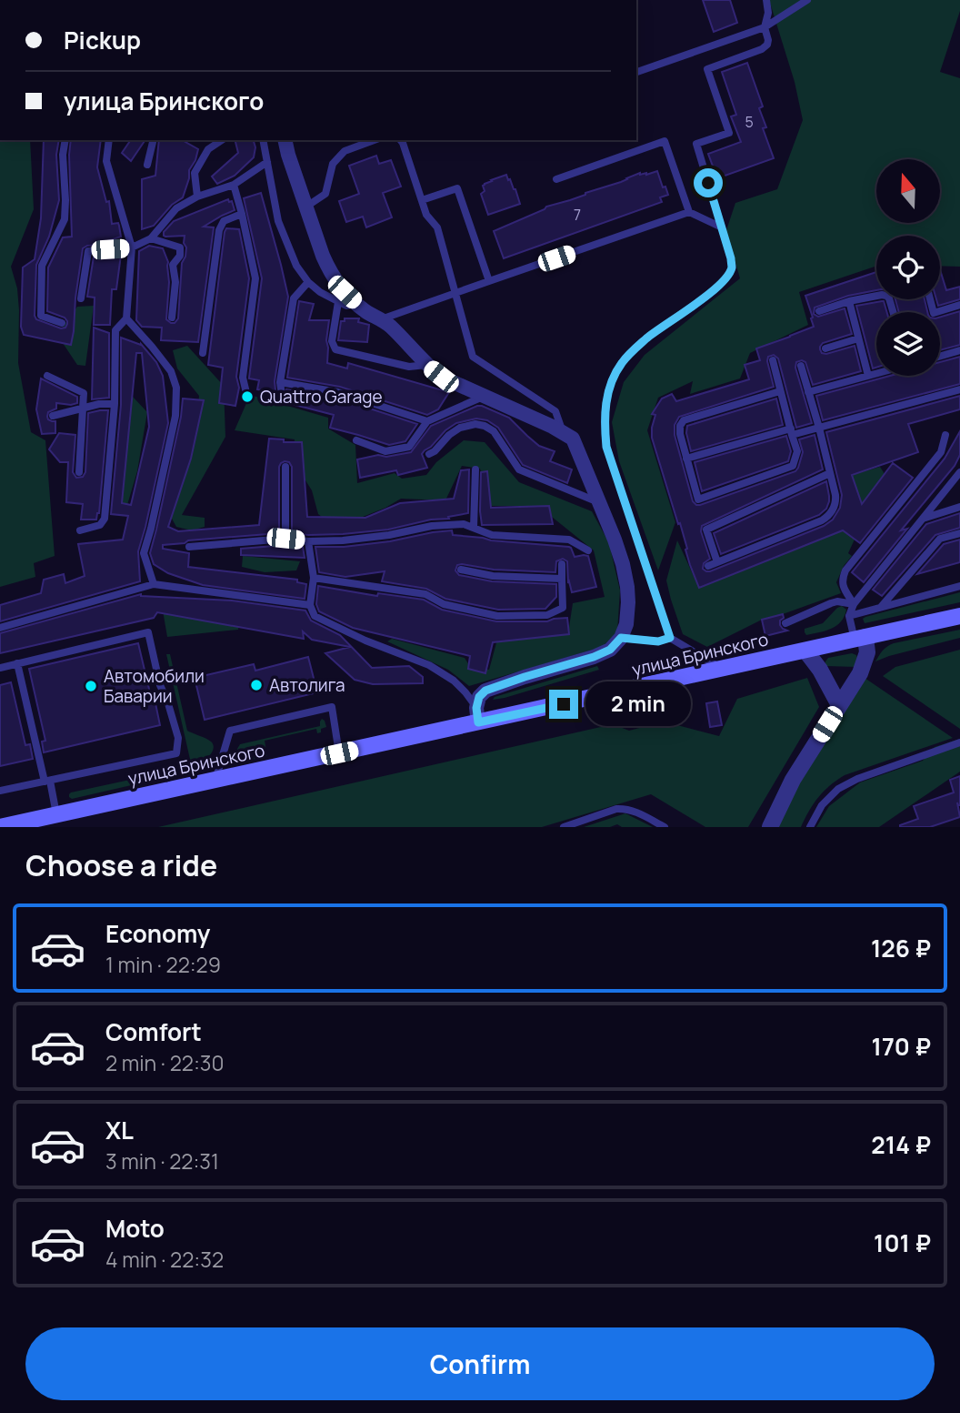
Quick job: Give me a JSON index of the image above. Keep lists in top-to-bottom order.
{
  "streets": {
    "main road": ["улица Бринского"]
  },
  "places": ["Quattro Garage", "Автолига", "Автомобили Баварии"],
  "house_numbers": ["5", "7"],
  "north": "top",
  "page": {
    "banner": ["Pickup", "улица Бринского"],
    "bubble": "2 min",
    "heading": "Choose a ride",
    "list": [
      {
        "name": "Economy",
        "note": "1 min · 22:29",
        "value": "126 ₽"
      },
      {
        "name": "Comfort",
        "note": "2 min · 22:30",
        "value": "170 ₽"
      },
      {
        "name": "XL",
        "note": "3 min · 22:31",
        "value": "214 ₽"
      },
      {
        "name": "Moto",
        "note": "4 min · 22:32",
        "value": "101 ₽"
      }
    ],
    "buttons": "Confirm"
  }
}
